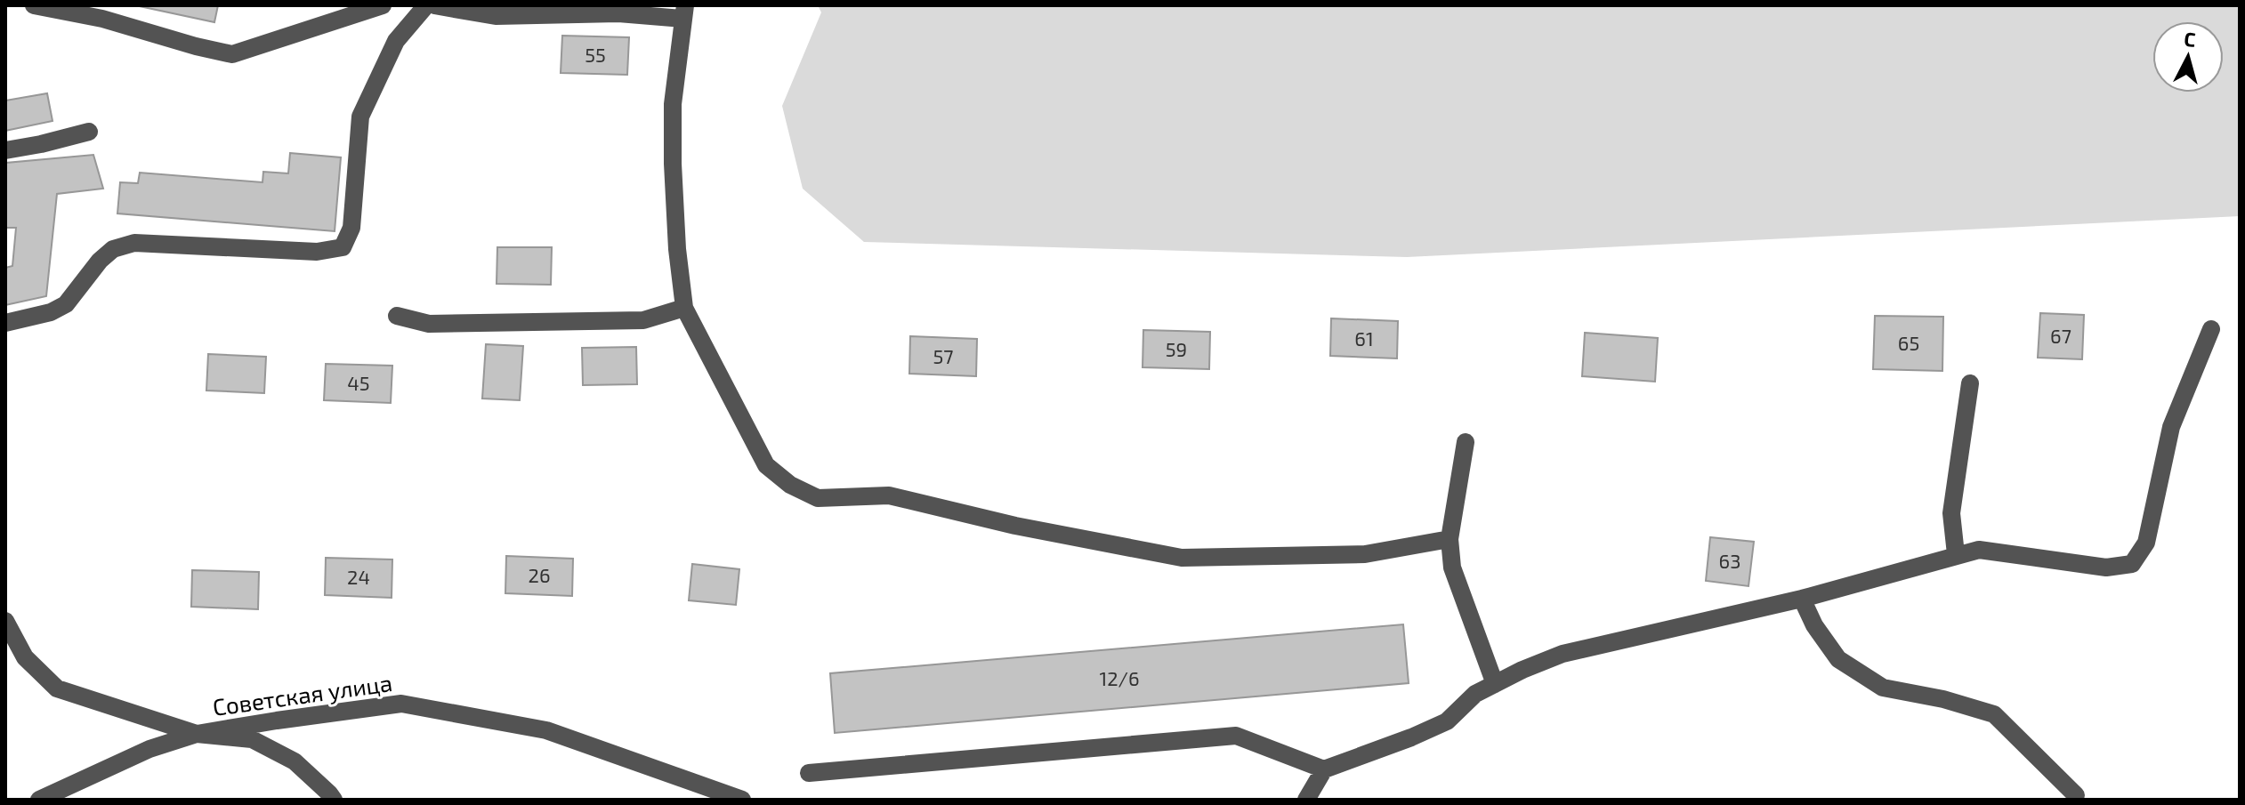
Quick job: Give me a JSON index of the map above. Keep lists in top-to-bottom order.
{
  "streets": {
    "street": ["Советская улица"]
  },
  "house_numbers": [
    "55",
    "67",
    "61",
    "65",
    "59",
    "57",
    "45",
    "63",
    "26",
    "24",
    "12/6"
  ],
  "north": "top"
}
